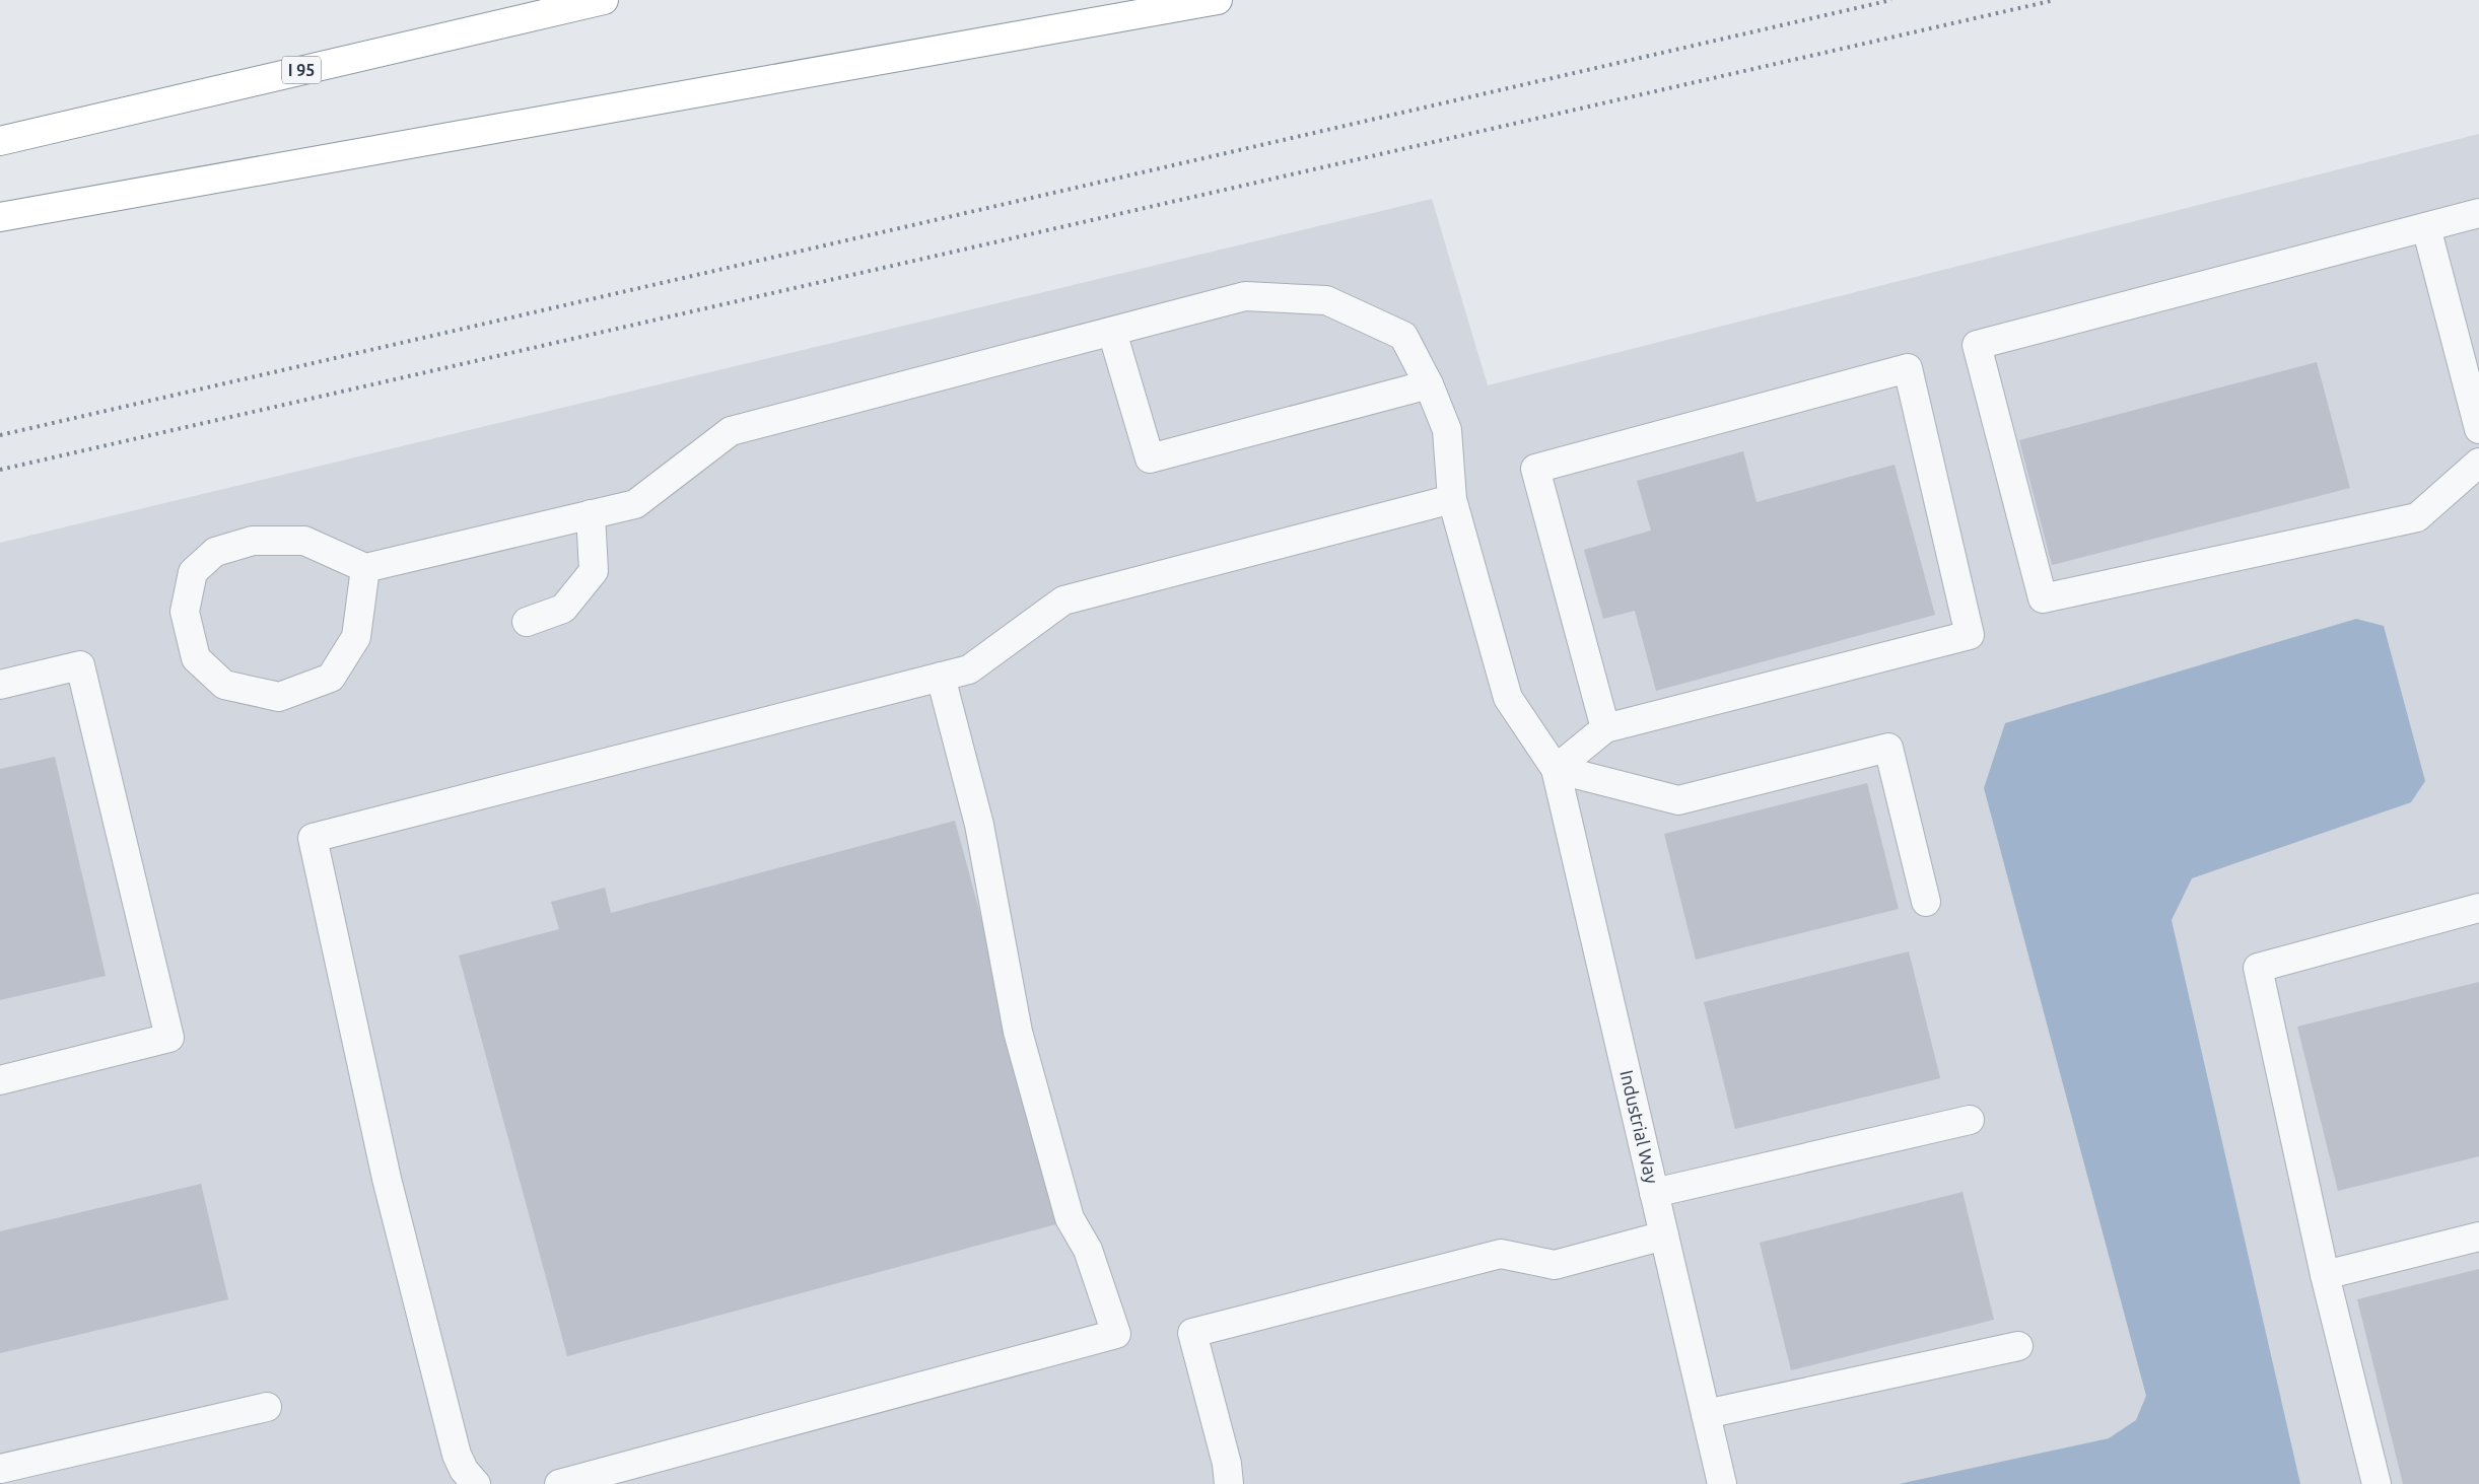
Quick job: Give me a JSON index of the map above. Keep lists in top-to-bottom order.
{
  "streets": {
    "highway": ["I 95"],
    "street": ["Industrial Way"]
  }
}
